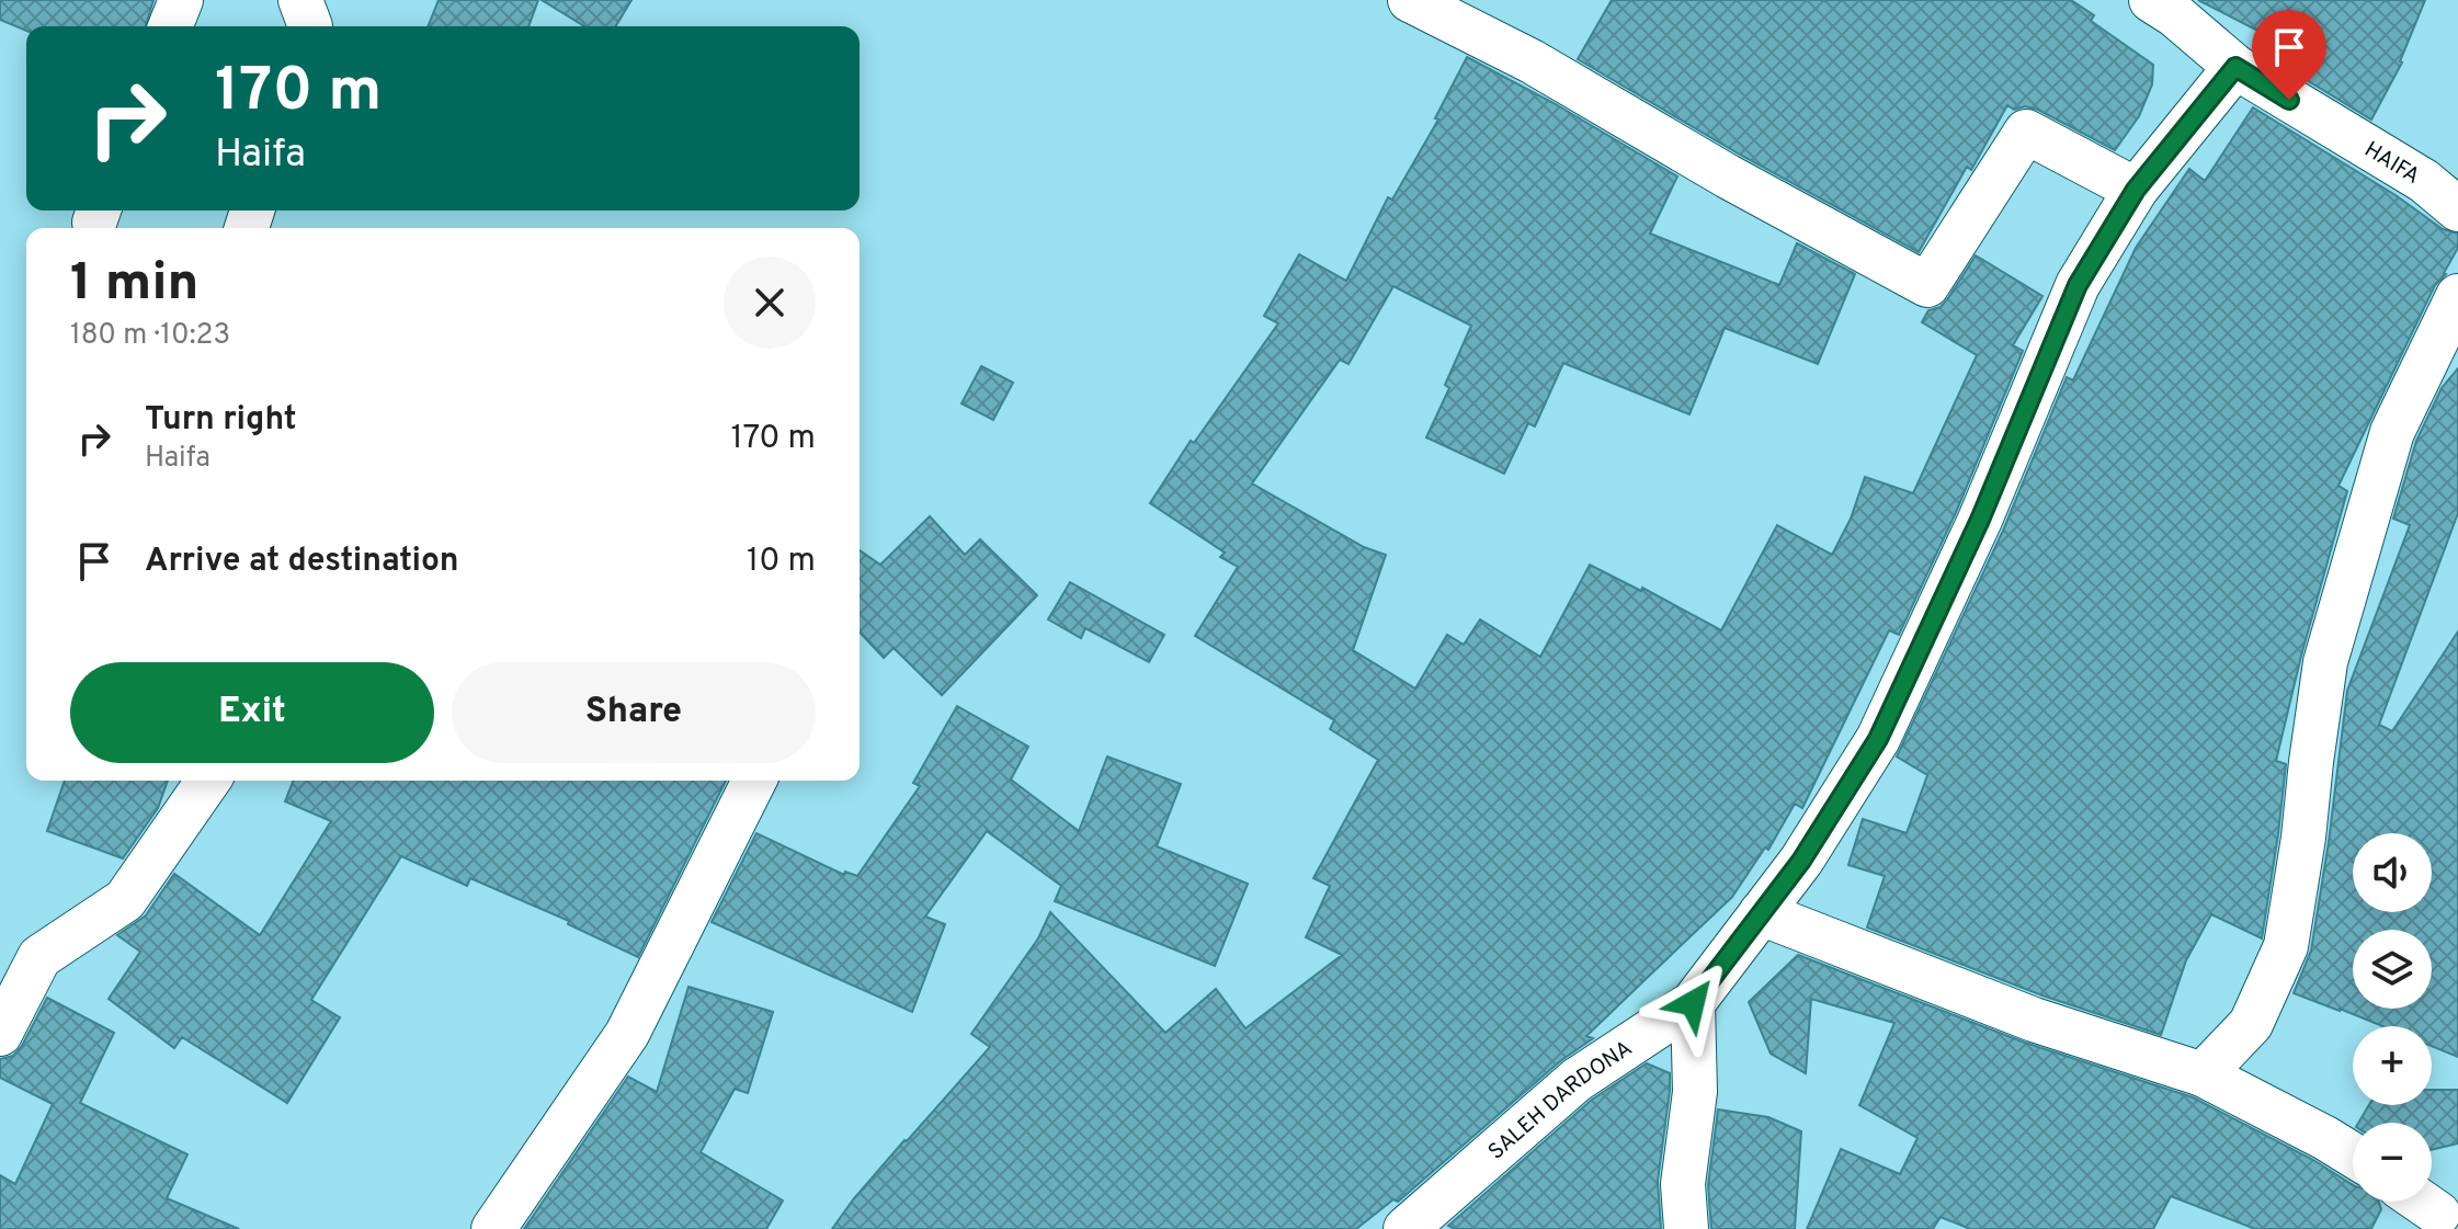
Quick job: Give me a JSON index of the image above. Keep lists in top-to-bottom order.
{
  "streets": {
    "street": ["HAIFA", "SALEH DARDONA"]
  },
  "crossings": [
    ["HAIFA", "SALEH DARDONA"]
  ],
  "page": {
    "turn": ["170 m", "Haifa"],
    "heading": ["1 min", "180 m · 10:23"],
    "list": [
      {
        "name": "Turn right",
        "note": "Haifa",
        "value": "170 m"
      },
      {
        "name": "Arrive at destination",
        "value": "10 m"
      }
    ],
    "buttons": ["Exit", "Share"],
    "map_buttons": ["+", "−"]
  }
}
